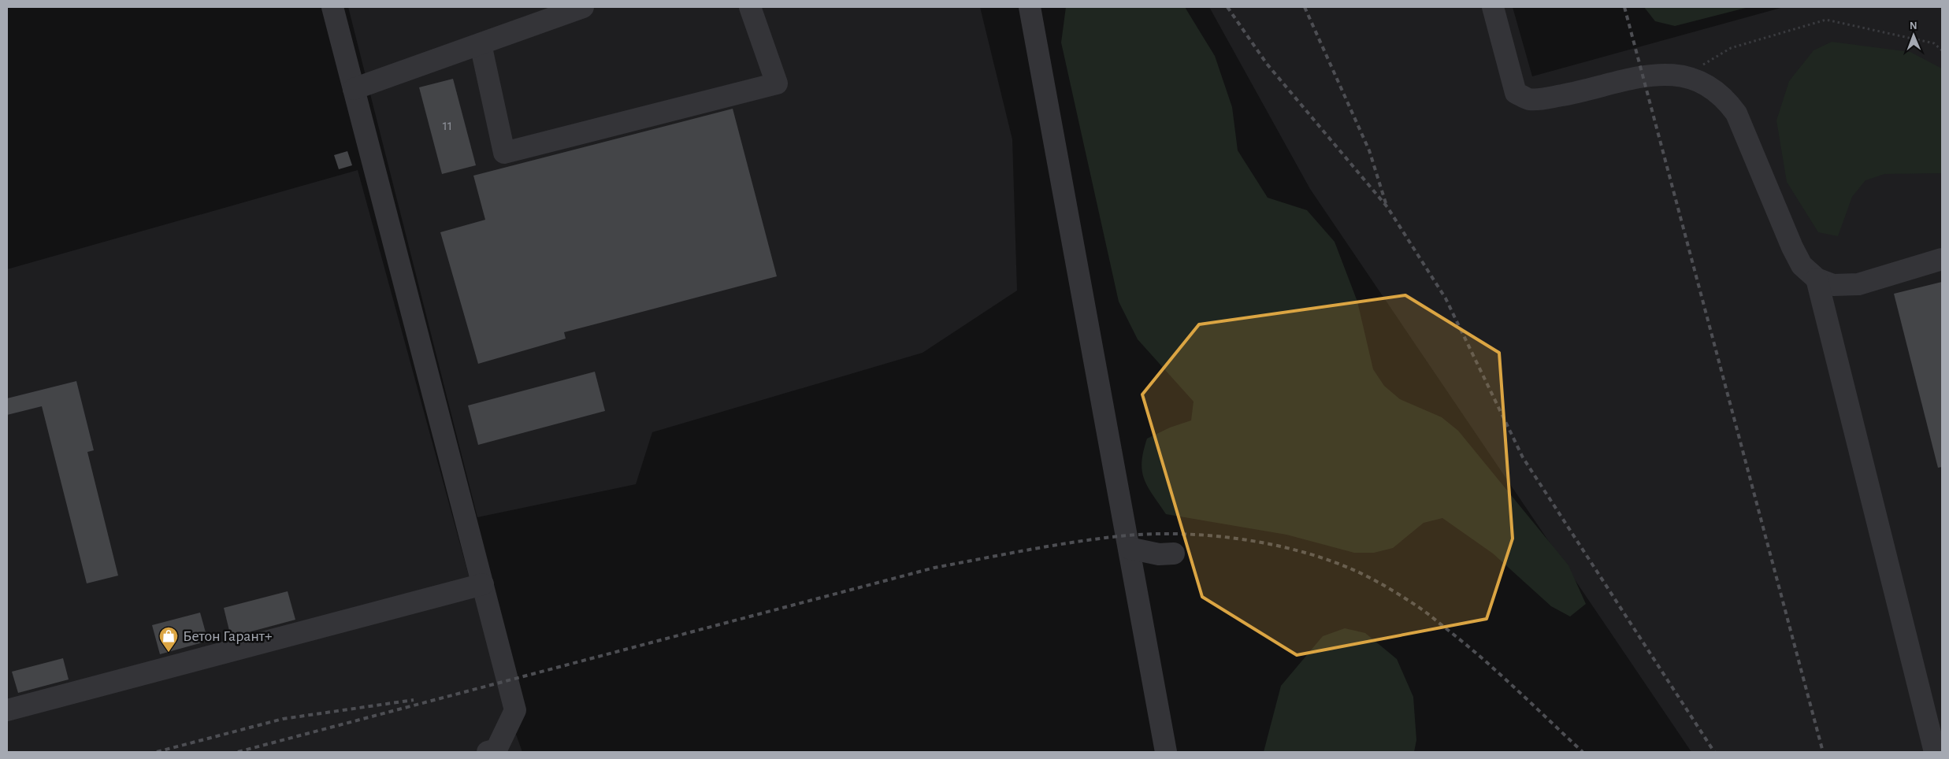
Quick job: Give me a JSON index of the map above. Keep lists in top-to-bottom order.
{
  "places": {
    "shop": ["Бетон Гарант+"]
  },
  "house_numbers": ["11"],
  "north": "top"
}
